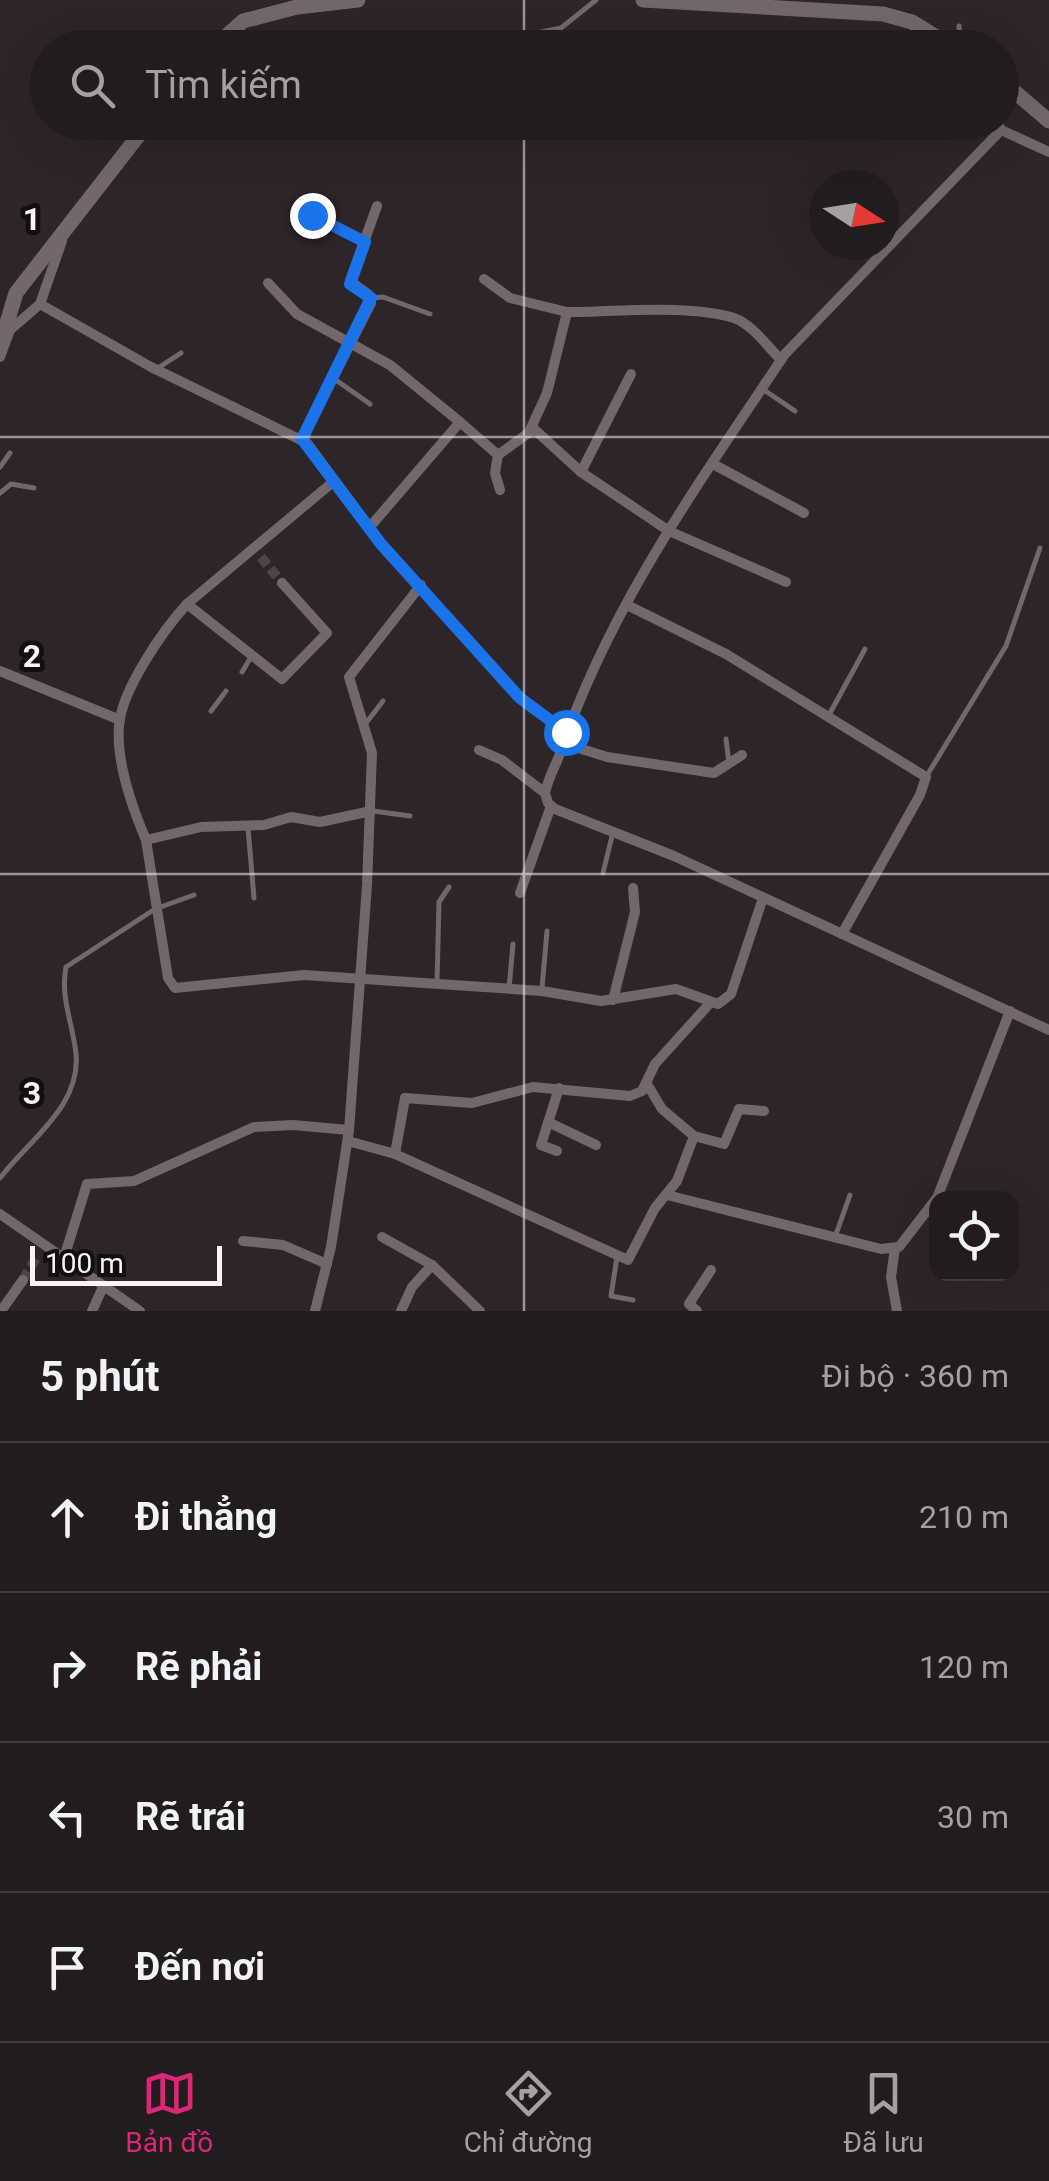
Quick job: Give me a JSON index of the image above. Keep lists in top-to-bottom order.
{
  "scale_bar": "100 m",
  "north": "right",
  "page": {
    "search": "Tìm kiếm",
    "scale": "100 m",
    "heading": ["5 phút", "Đi bộ · 360 m"],
    "list": [
      ["Đi thẳng", "210 m"],
      ["Rẽ phải", "120 m"],
      ["Rẽ trái", "30 m"],
      "Đến nơi"
    ],
    "nav": ["Bản đồ", "Chỉ đường", "Đã lưu"]
  },
  "grid": {
    "rows": ["1", "2", "3"]
  }
}
